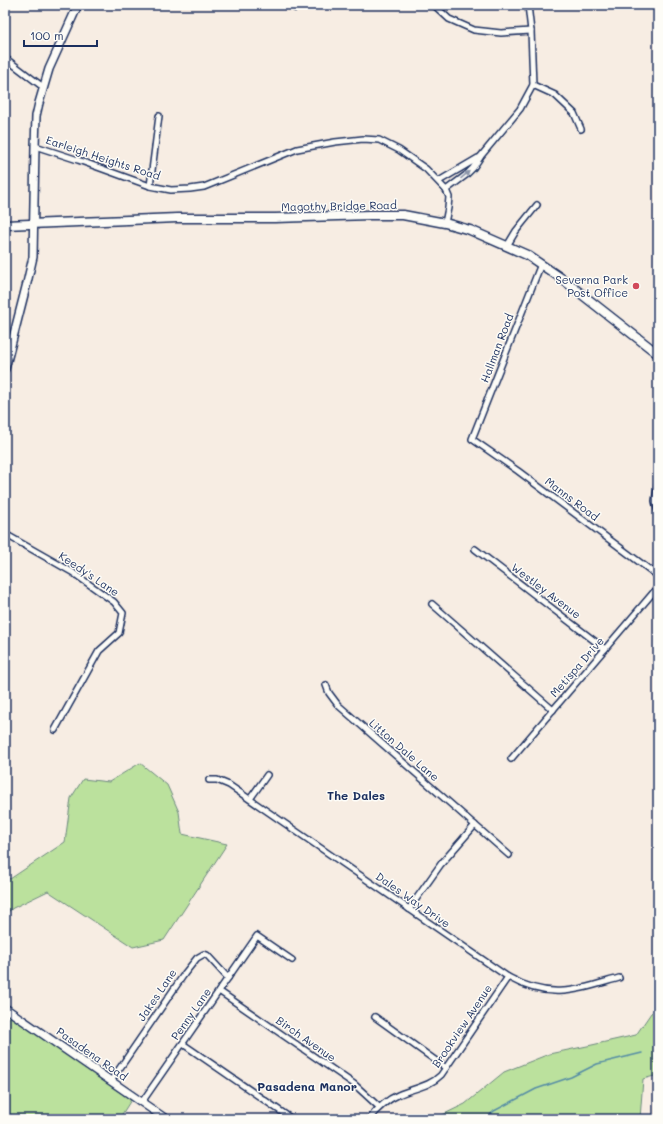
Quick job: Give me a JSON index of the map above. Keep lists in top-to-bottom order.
{
  "streets": {
    "main road": ["Magothy Bridge Road", "Pasadena Road"],
    "street": [
      "Earleigh Heights Road",
      "Hallman Road",
      "Manns Road",
      "Keedy's Lane",
      "Westley Avenue",
      "Metispa Drive",
      "Litton Dale Lane",
      "Dales Way Drive",
      "Jakes Lane",
      "Penny Lane",
      "Brookview Avenue",
      "Birch Avenue"
    ]
  },
  "crossings": [
    ["Magothy Bridge Road", "Hallman Road"],
    ["Hallman Road", "Manns Road"],
    ["Westley Avenue", "Metispa Drive"],
    ["Dales Way Drive", "Brookview Avenue"],
    ["Jakes Lane", "Penny Lane"],
    ["Jakes Lane", "Pasadena Road"],
    ["Penny Lane", "Birch Avenue"],
    ["Penny Lane", "Pasadena Road"],
    ["Brookview Avenue", "Birch Avenue"]
  ],
  "districts": ["The Dales", "Pasadena Manor"],
  "places": ["Severna Park Post Office"],
  "scale_bar": "100 m"
}
